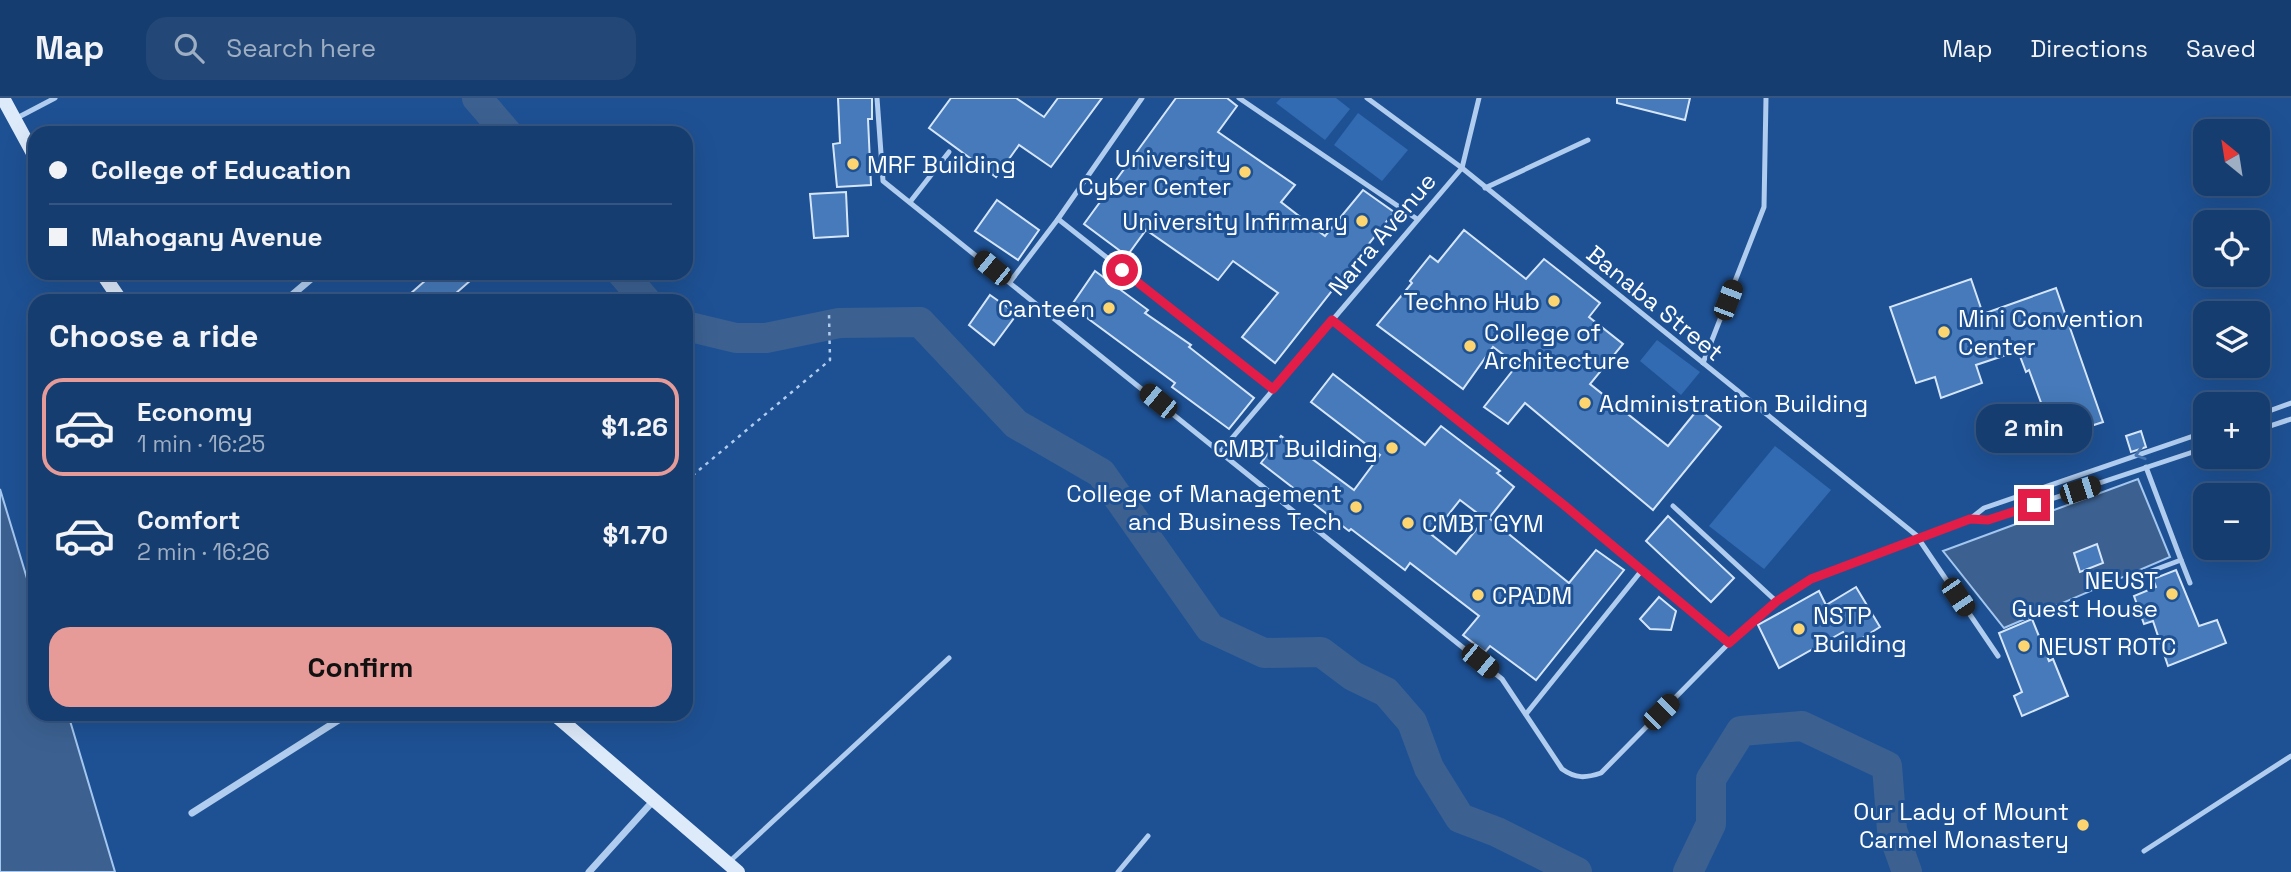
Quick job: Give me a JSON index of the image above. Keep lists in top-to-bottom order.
{
  "streets": {
    "lane": ["Narra Avenue", "Banaba Street"]
  },
  "crossings": [
    ["Narra Avenue", "Banaba Street"]
  ],
  "places": [
    "MRF Building",
    "University Cyber Center",
    "University Infirmary",
    "Techno Hub",
    "Canteen",
    "Mini Convention Center",
    "College of Architecture",
    "Administration Building",
    "CMBT Building",
    "College of Management and Business Tech",
    "CMBT GYM",
    "NEUST Guest House",
    "CPADM",
    "NSTP Building",
    "NEUST ROTC",
    "Our Lady of Mount Carmel Monastery"
  ],
  "north": "top left",
  "page": {
    "header": "Map",
    "search": "Search here",
    "nav": ["Map", "Directions", "Saved"],
    "map_buttons": ["+", "−"],
    "banner": ["College of Education", "Mahogany Avenue"],
    "heading": "Choose a ride",
    "list": [
      {
        "name": "Economy",
        "note": "1 min · 16:25",
        "value": "$1.26"
      },
      {
        "name": "Comfort",
        "note": "2 min · 16:26",
        "value": "$1.70"
      }
    ],
    "bubble": "2 min",
    "buttons": "Confirm"
  }
}
